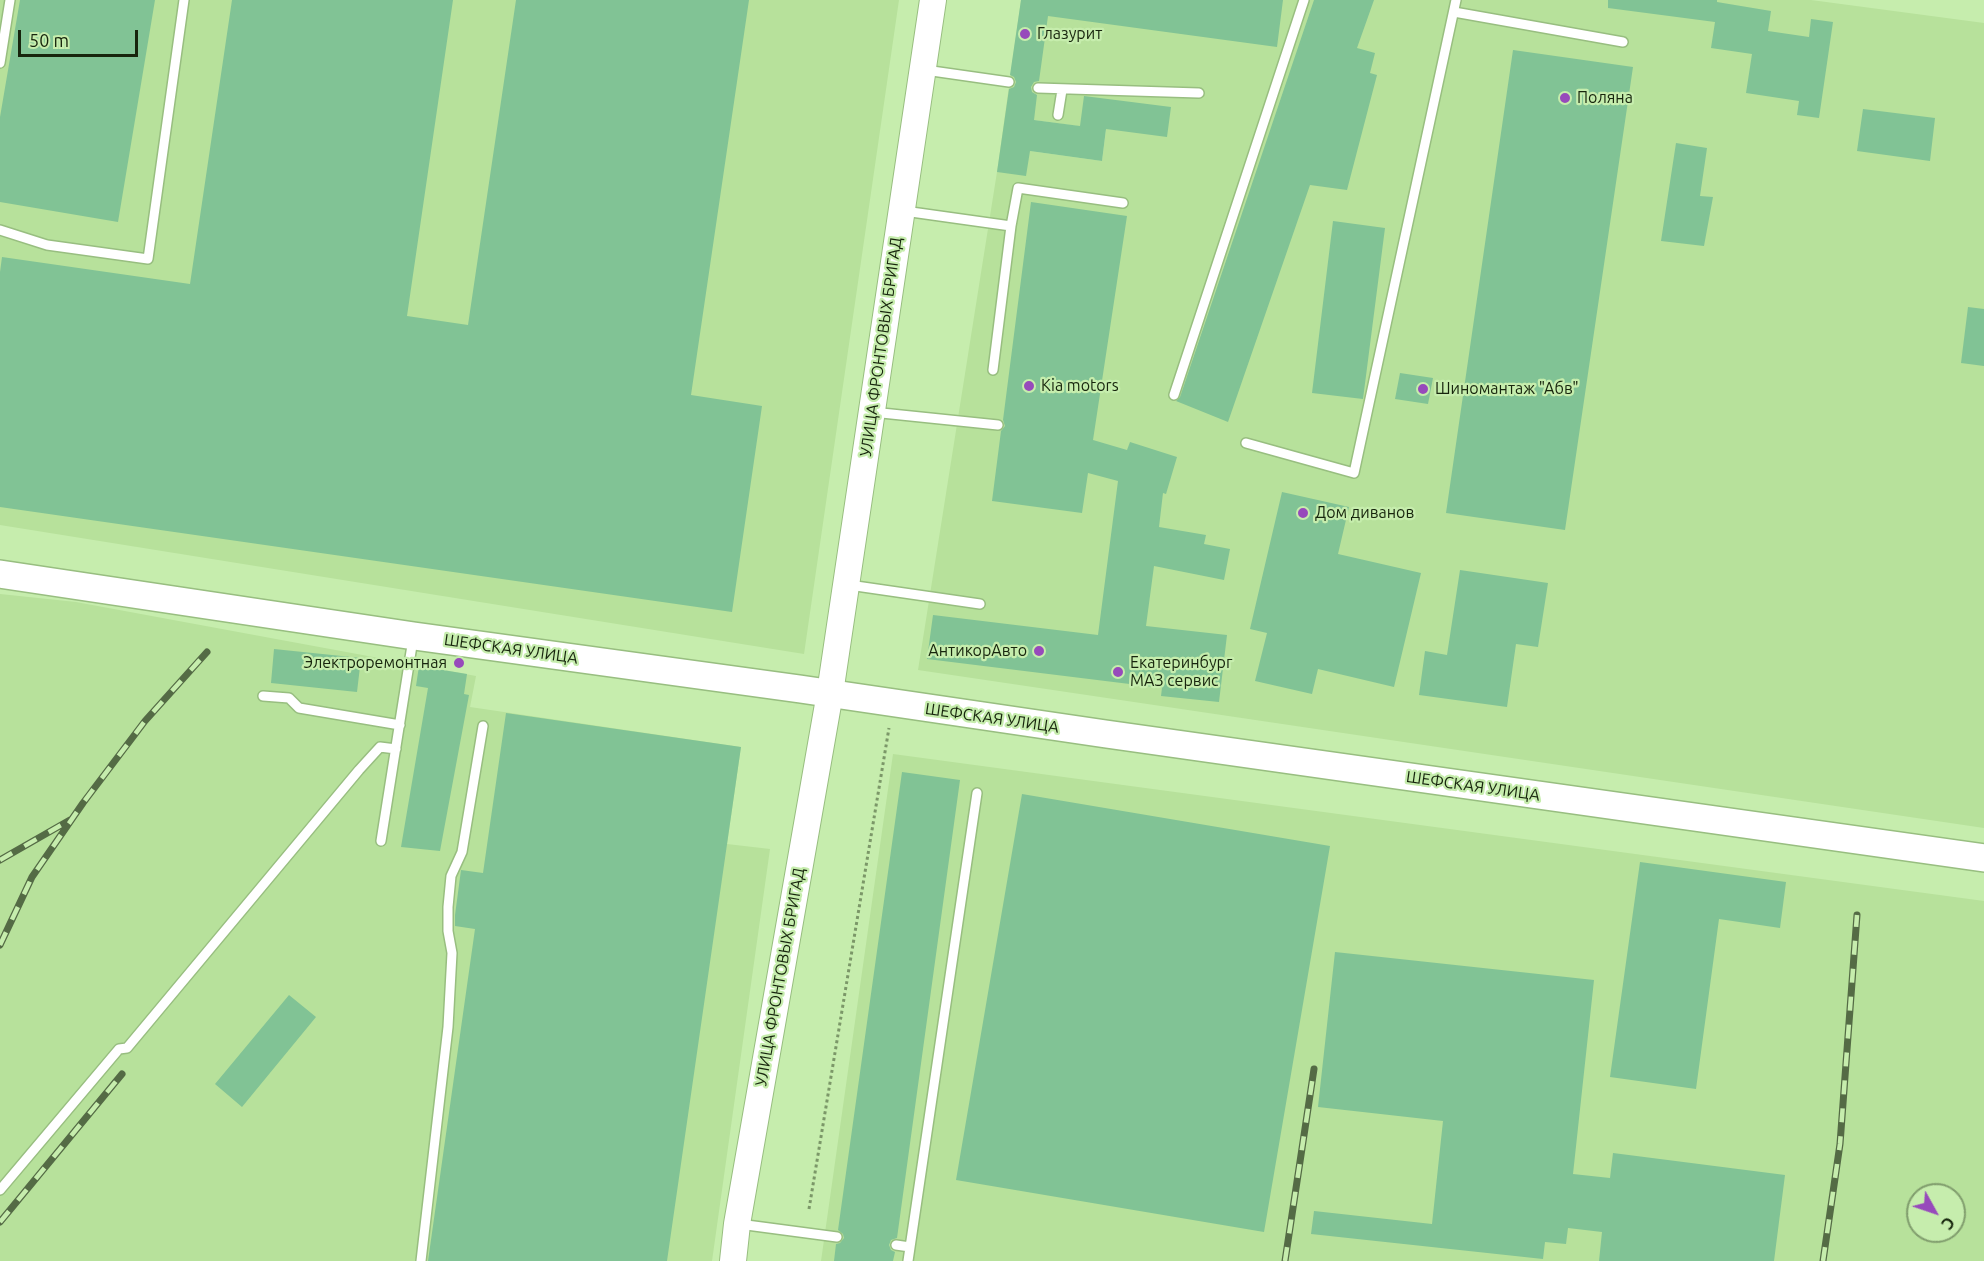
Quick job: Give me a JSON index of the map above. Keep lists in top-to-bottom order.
{
  "streets": {
    "main road": ["УЛИЦА ФРОНТОВЫХ БРИГАД", "ШЕФСКАЯ УЛИЦА"]
  },
  "crossings": [
    ["УЛИЦА ФРОНТОВЫХ БРИГАД", "ШЕФСКАЯ УЛИЦА"]
  ],
  "places": [
    "Глазурит",
    "Поляна",
    "Kia motors",
    "Шиномантаж \"Абв\"",
    "Дом диванов",
    "АнтикорАвто",
    "Электроремонтная",
    "Екатеринбург МАЗ сервис"
  ],
  "scale_bar": "50 m",
  "north": "bottom right"
}
